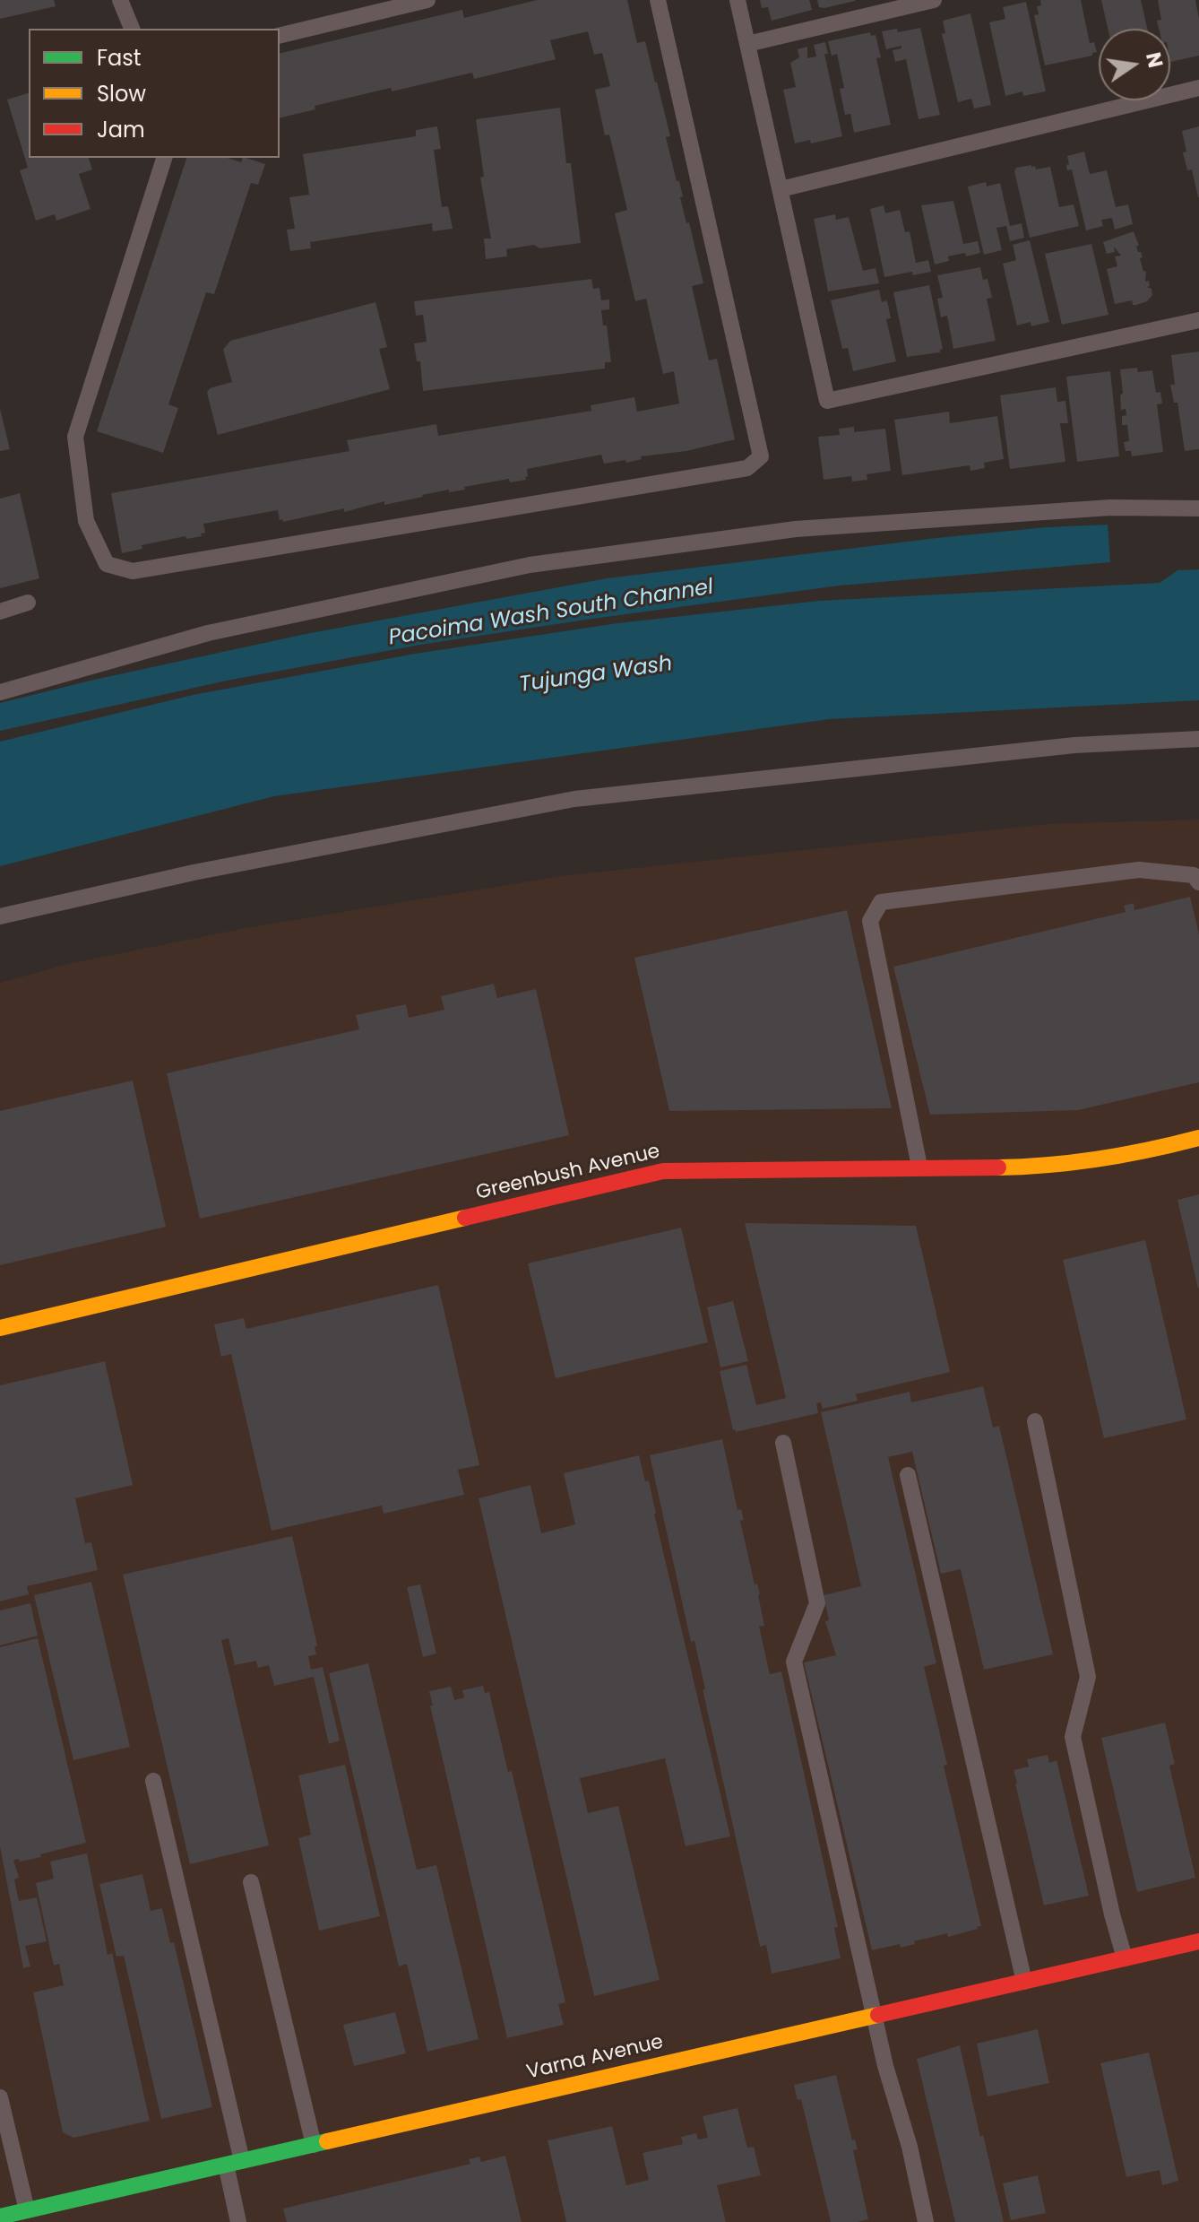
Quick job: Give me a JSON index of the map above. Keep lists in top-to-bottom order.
{
  "streets": {
    "street": ["Greenbush Avenue", "Varna Avenue"]
  },
  "water": ["Pacoima Wash South Channel", "Tujunga Wash"],
  "legend": ["Fast", "Slow", "Jam"],
  "north": "right"
}
